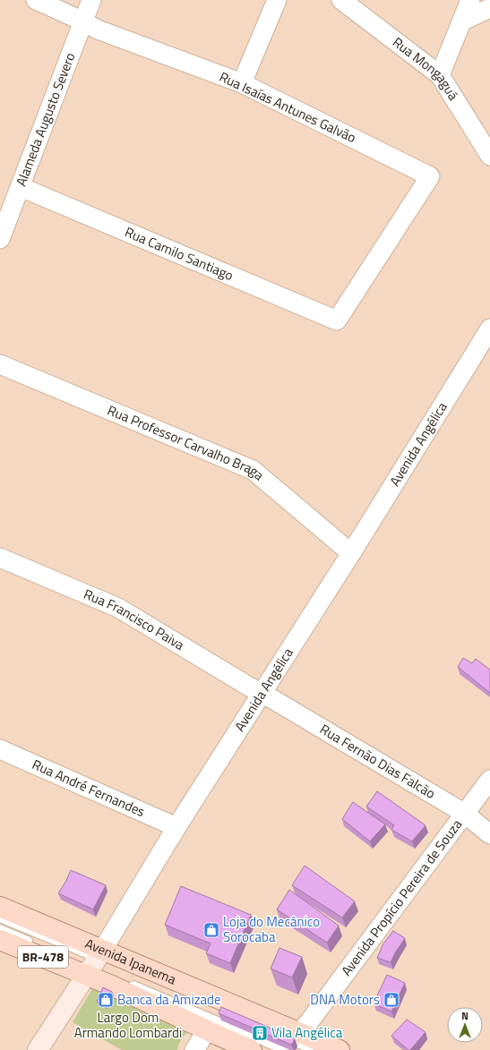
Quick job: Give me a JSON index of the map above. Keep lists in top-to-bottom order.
{
  "streets": {
    "main road": ["BR-478", "Avenida Ipanema"],
    "street": [
      "Rua Mongaguá",
      "Rua Isaías Antunes Galvão",
      "Alameda Augusto Severo",
      "Rua Camilo Santiago",
      "Avenida Angélica",
      "Rua Professor Carvalho Braga",
      "Rua Francisco Paiva",
      "Rua Fernão Dias Falcão",
      "Rua André Fernandes",
      "Avenida Propício Pereira de Souza"
    ]
  },
  "crossings": [
    ["Rua Isaías Antunes Galvão", "Alameda Augusto Severo"],
    ["Rua Isaías Antunes Galvão", "Rua Camilo Santiago"],
    ["Alameda Augusto Severo", "Rua Camilo Santiago"],
    ["Avenida Angélica", "Rua Professor Carvalho Braga"],
    ["Avenida Angélica", "Rua Francisco Paiva"],
    ["Avenida Angélica", "Rua Fernão Dias Falcão"],
    ["Avenida Angélica", "Rua André Fernandes"],
    ["Avenida Angélica", "Avenida Ipanema"],
    ["Rua Francisco Paiva", "Rua Fernão Dias Falcão"],
    ["Rua Fernão Dias Falcão", "Avenida Propício Pereira de Souza"],
    ["Avenida Propício Pereira de Souza", "Avenida Ipanema"]
  ],
  "parks": ["Largo Dom Armando Lombardi"],
  "places": {
    "shop": ["Loja do Mecânico Sorocaba", "Banca da Amizade", "DNA Motors"],
    "building": ["Vila Angélica"]
  },
  "north": "top"
}
